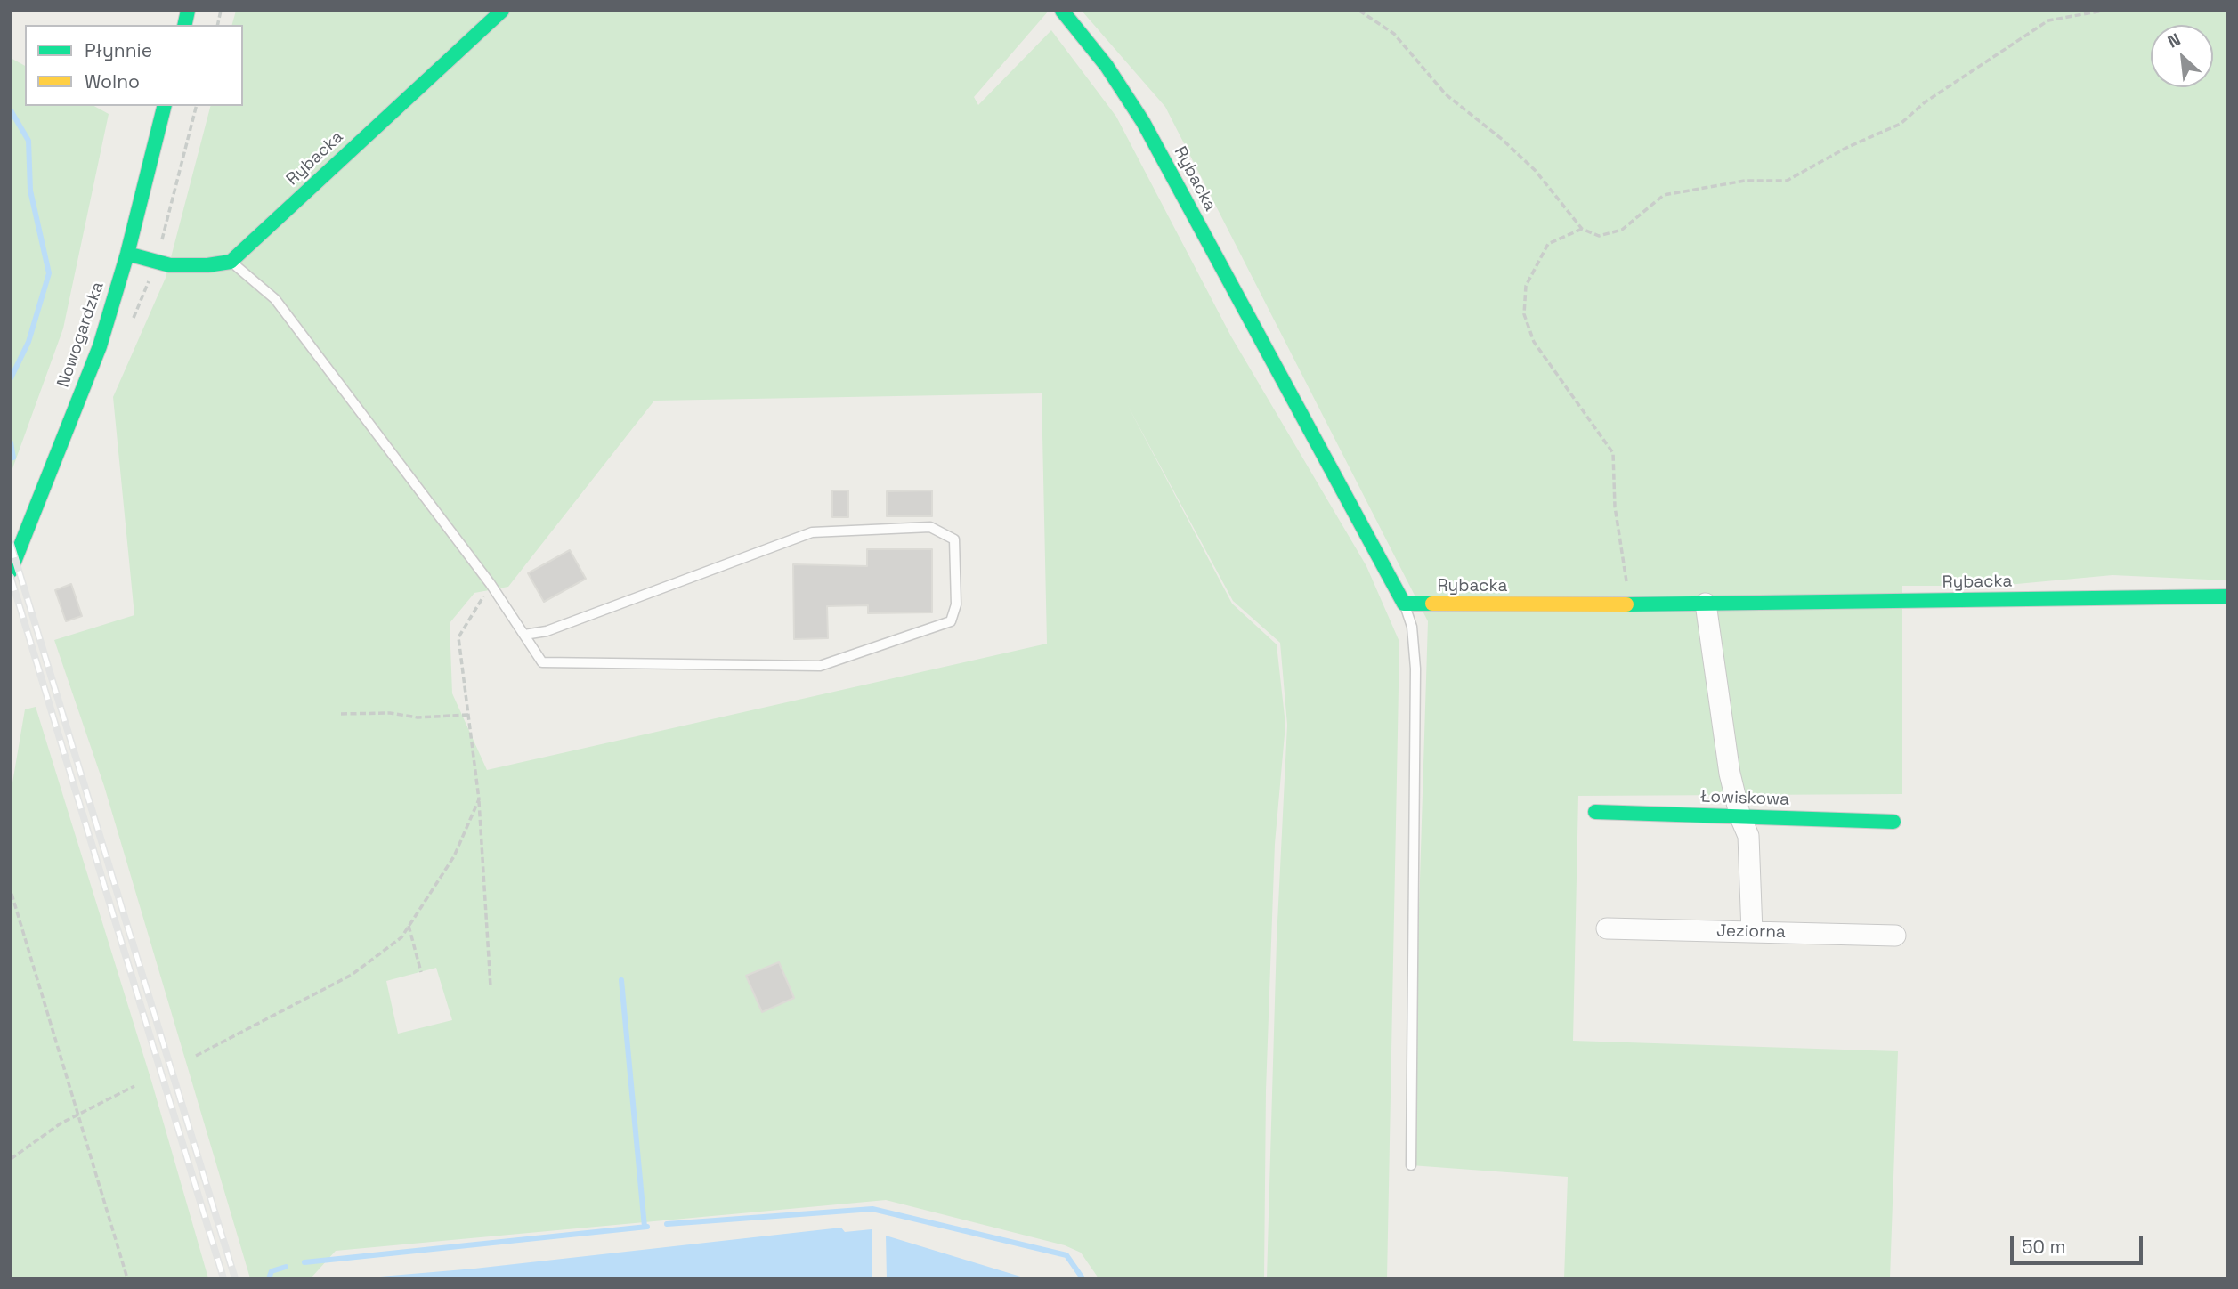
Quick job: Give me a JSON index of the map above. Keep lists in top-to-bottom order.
{
  "streets": {
    "street": [
      "Rybacka",
      "Nowogardzka",
      "Łowiskowa",
      "Jeziorna"
    ]
  },
  "legend": ["Płynnie", "Wolno"],
  "scale_bar": "50 m",
  "north": "top left"
}
